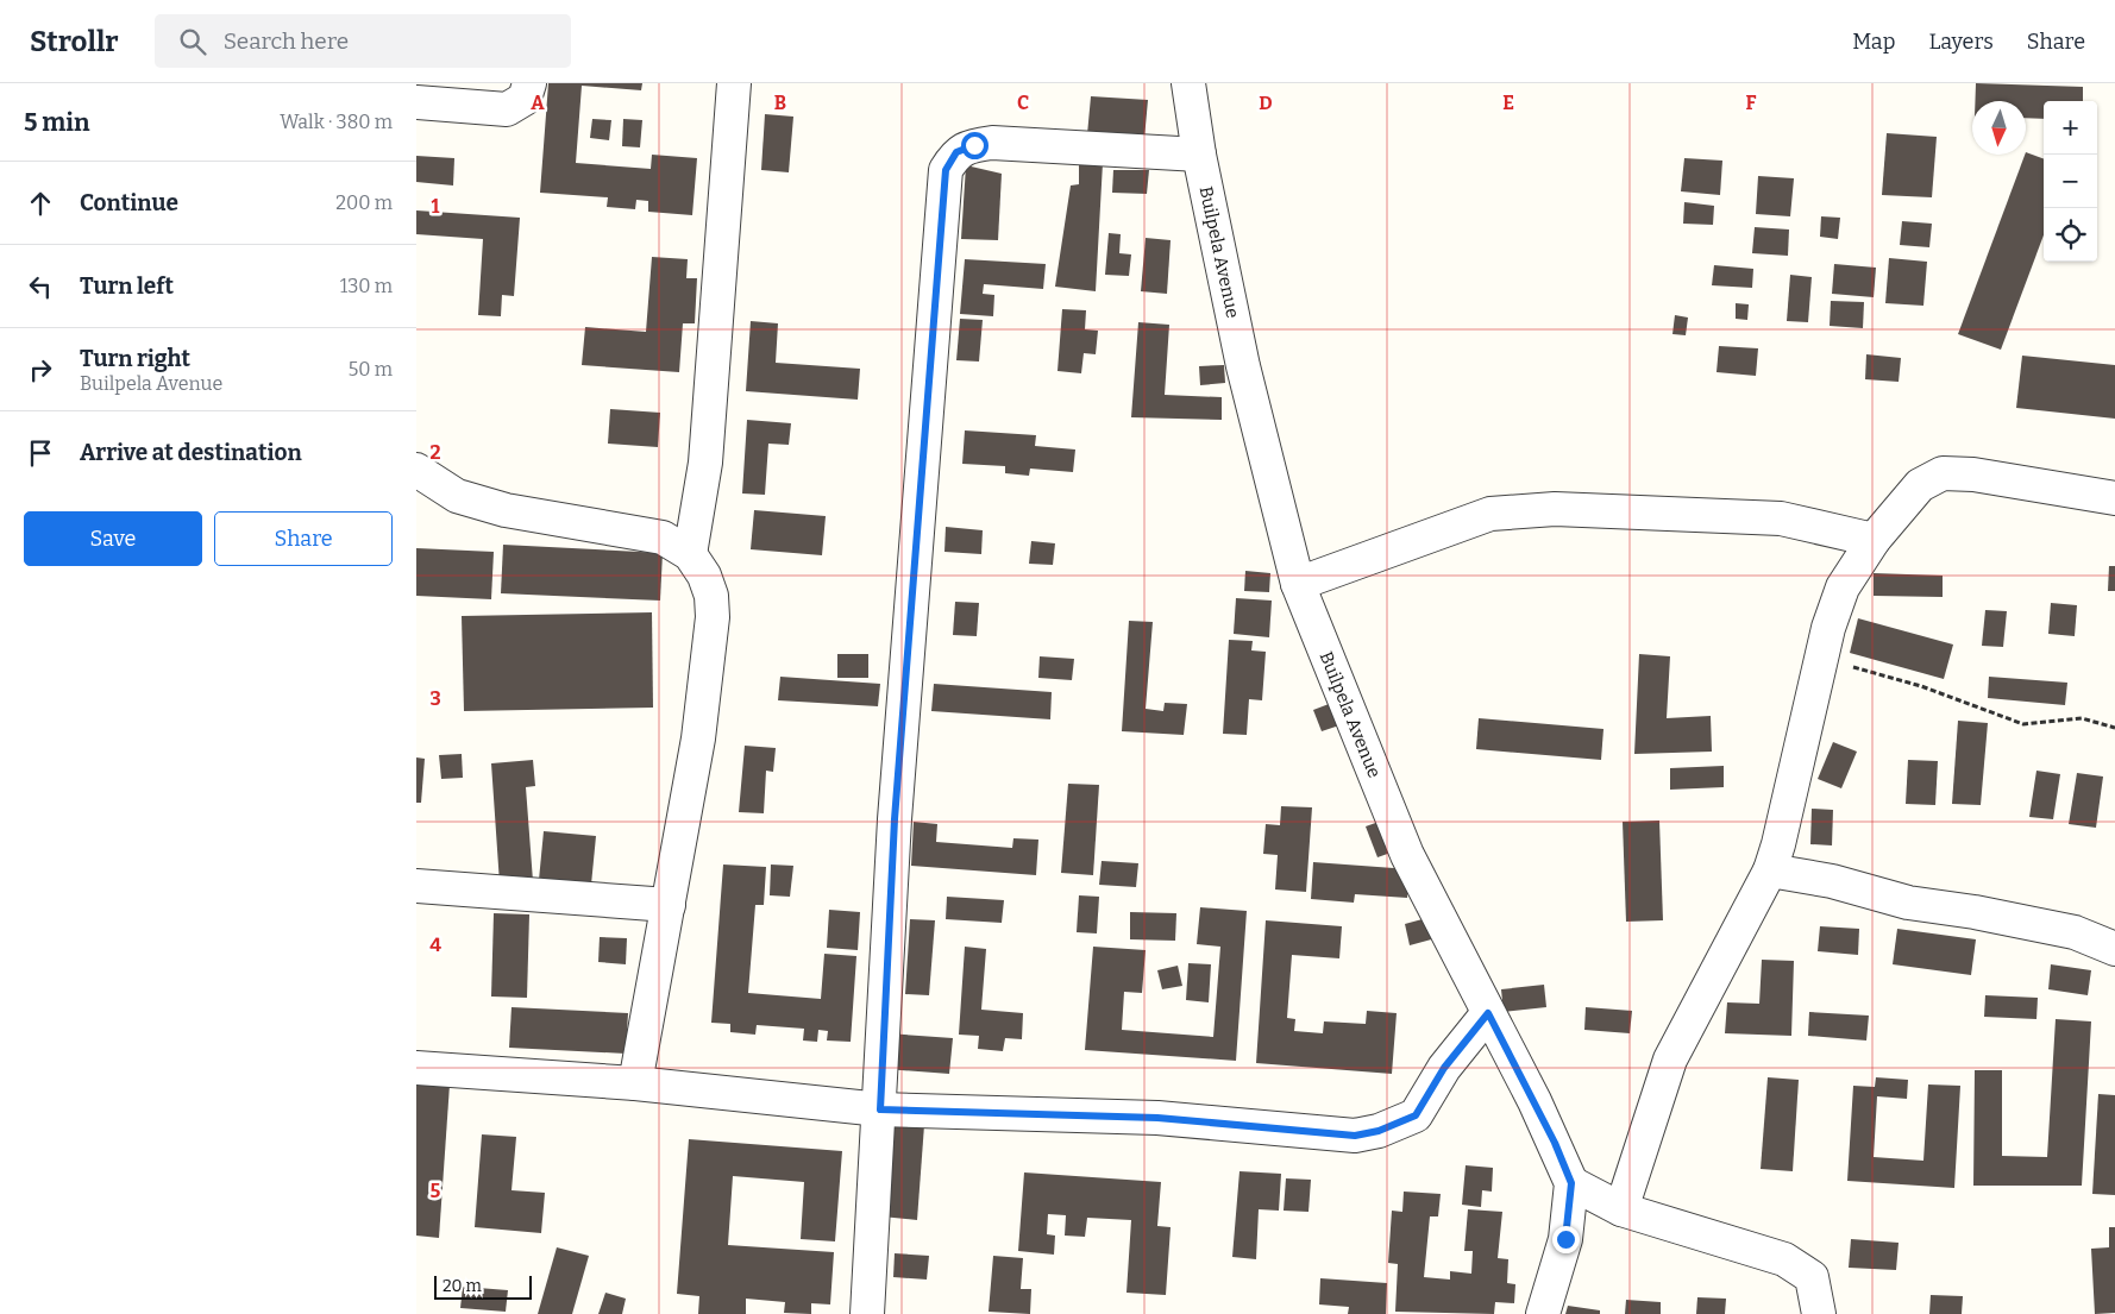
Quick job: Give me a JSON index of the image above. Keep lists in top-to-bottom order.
{
  "streets": {
    "street": ["Builpela Avenue"]
  },
  "scale_bar": "20 m",
  "north": "bottom",
  "page": {
    "header": "Strollr",
    "search": "Search here",
    "nav": ["Map", "Layers", "Share"],
    "heading": ["5 min", "Walk · 380 m"],
    "map_buttons": ["+", "−"],
    "list": [
      ["Continue", "200 m"],
      ["Turn left", "130 m"],
      ["Turn right", "Builpela Avenue", "50 m"],
      "Arrive at destination"
    ],
    "buttons": ["Save", "Share"],
    "scale": "20 m"
  },
  "grid": {
    "columns": [
      "A",
      "B",
      "C",
      "D",
      "E",
      "F"
    ],
    "rows": [
      "1",
      "2",
      "3",
      "4",
      "5"
    ]
  }
}
